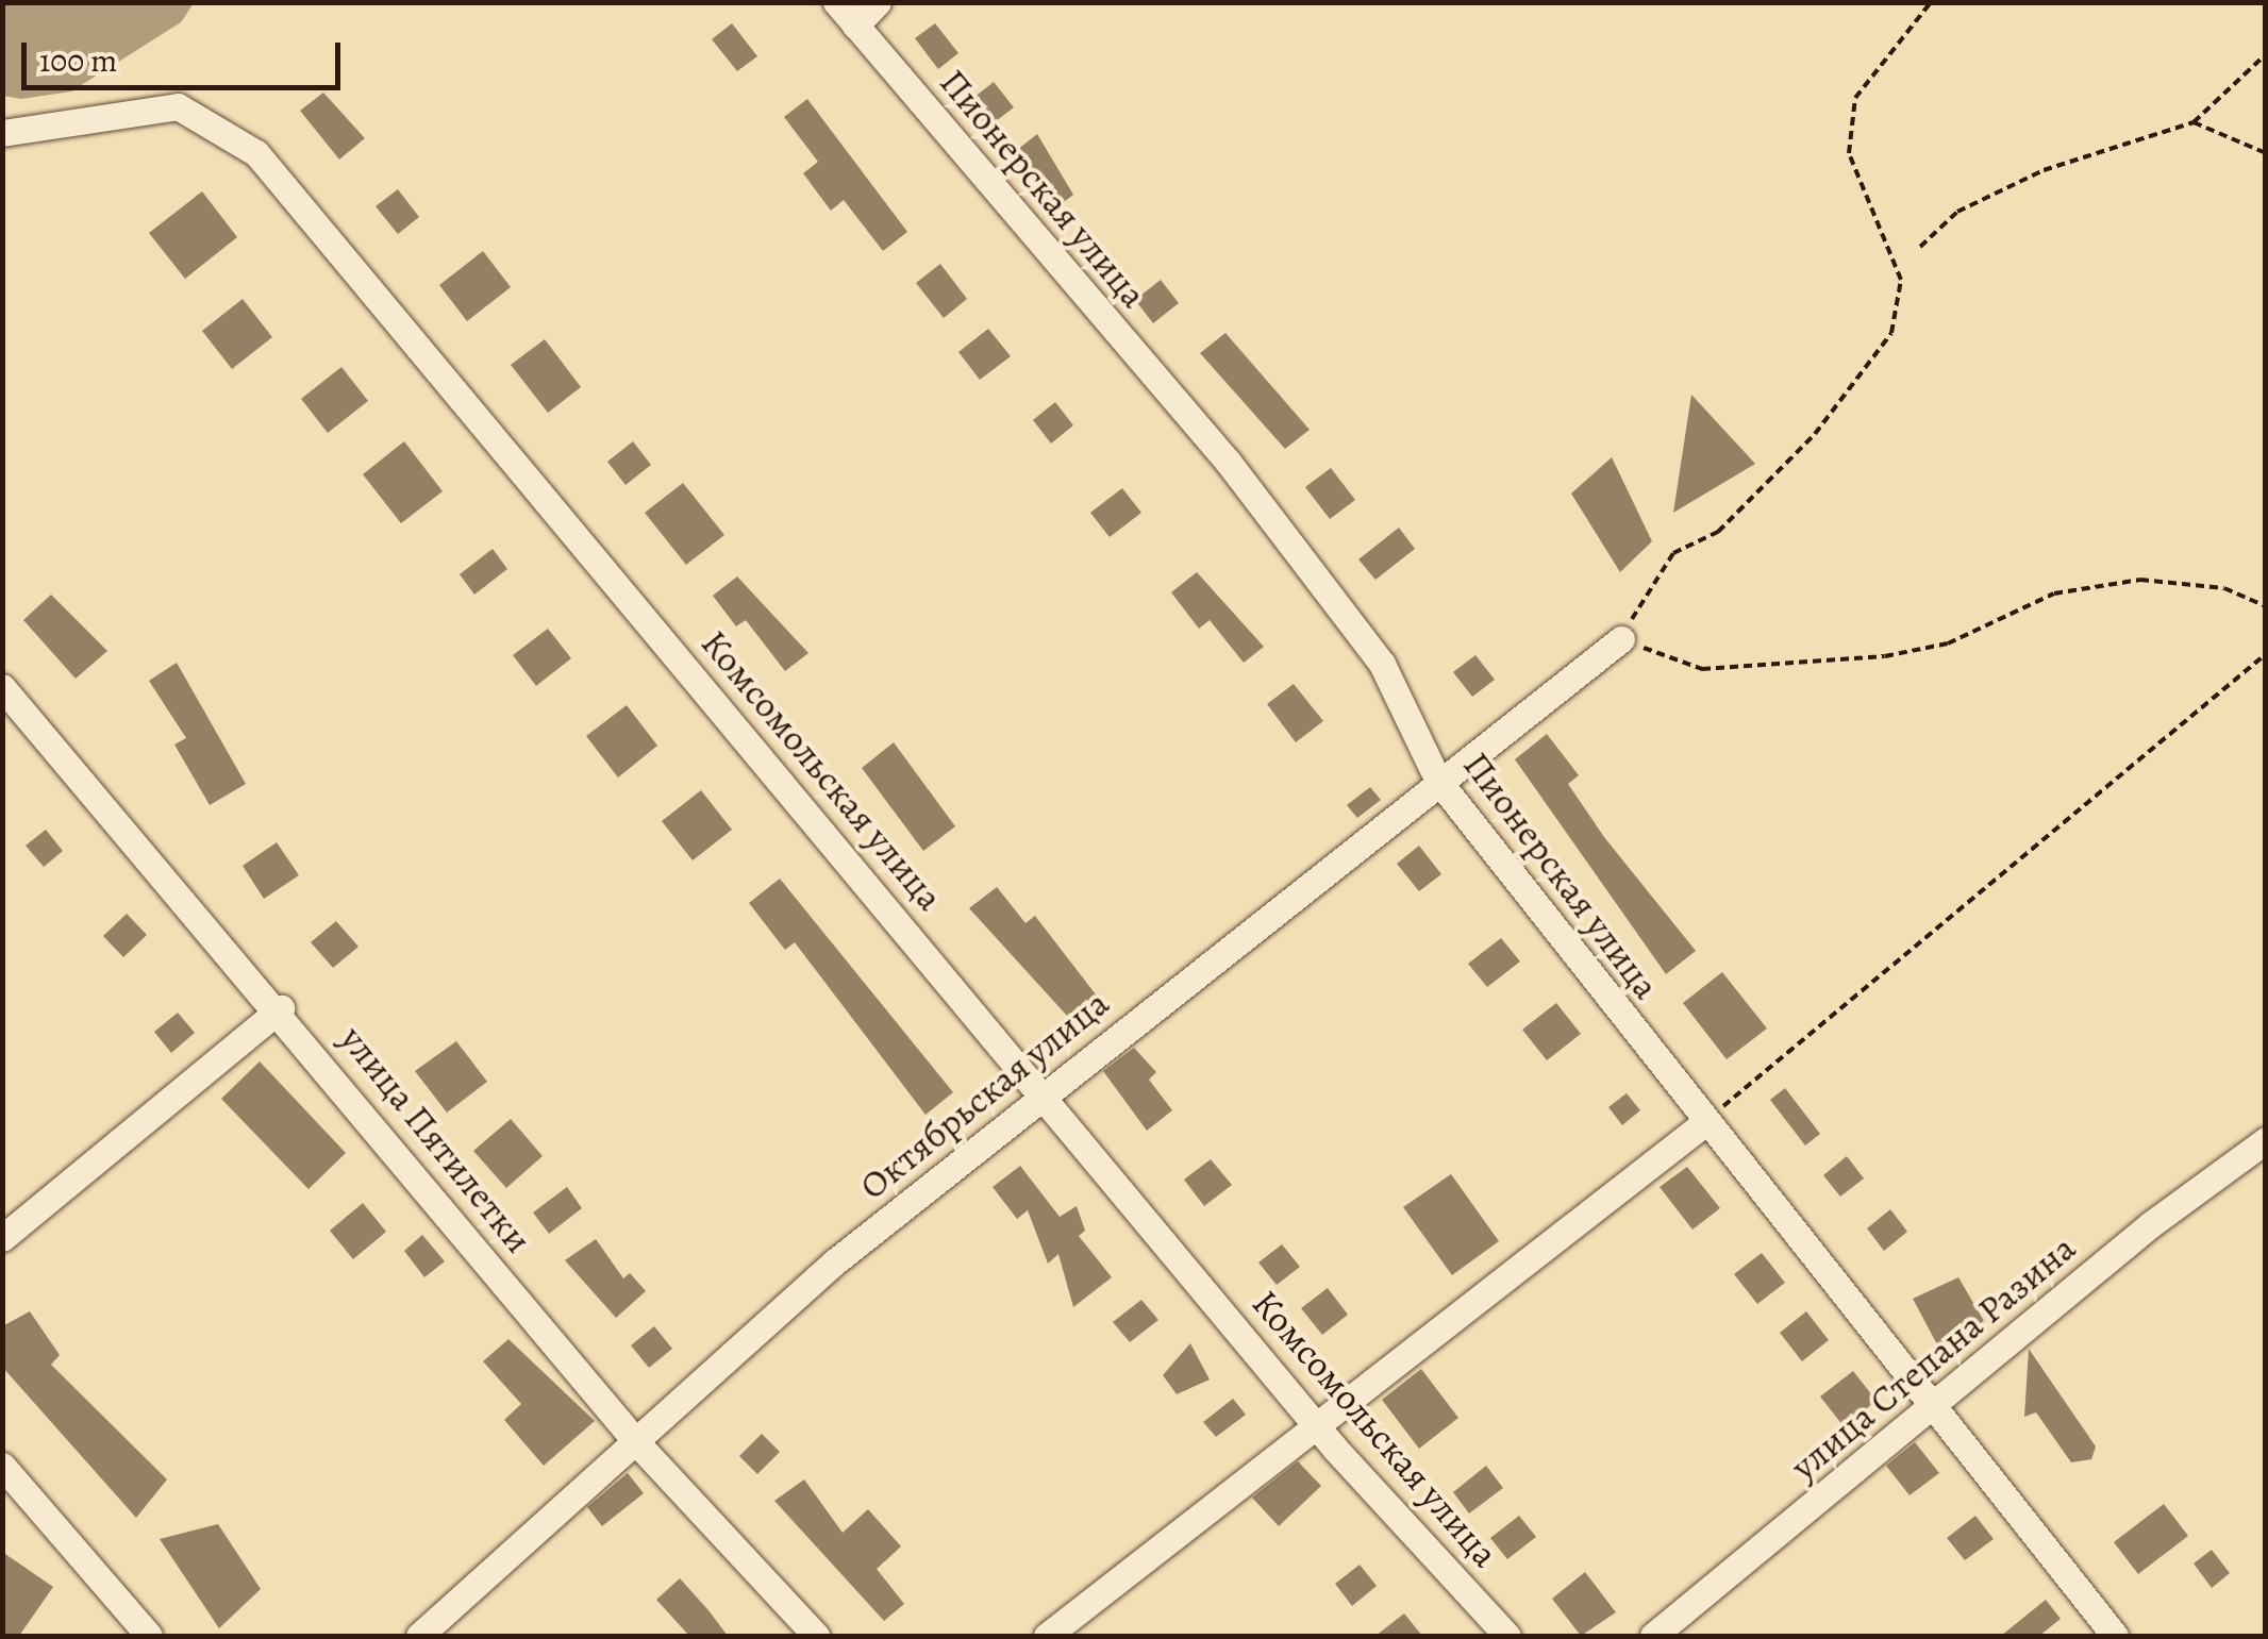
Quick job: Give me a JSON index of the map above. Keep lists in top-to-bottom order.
{
  "streets": {
    "street": [
      "Пионерская улица",
      "Комсомольская улица",
      "Октябрьская улица",
      "улица Пятилетки",
      "улица Степана Разина"
    ]
  },
  "crossings": [
    ["Пионерская улица", "Октябрьская улица"],
    ["Пионерская улица", "улица Степана Разина"],
    ["Комсомольская улица", "Октябрьская улица"],
    ["Октябрьская улица", "улица Пятилетки"]
  ],
  "scale_bar": "100 m"
}
